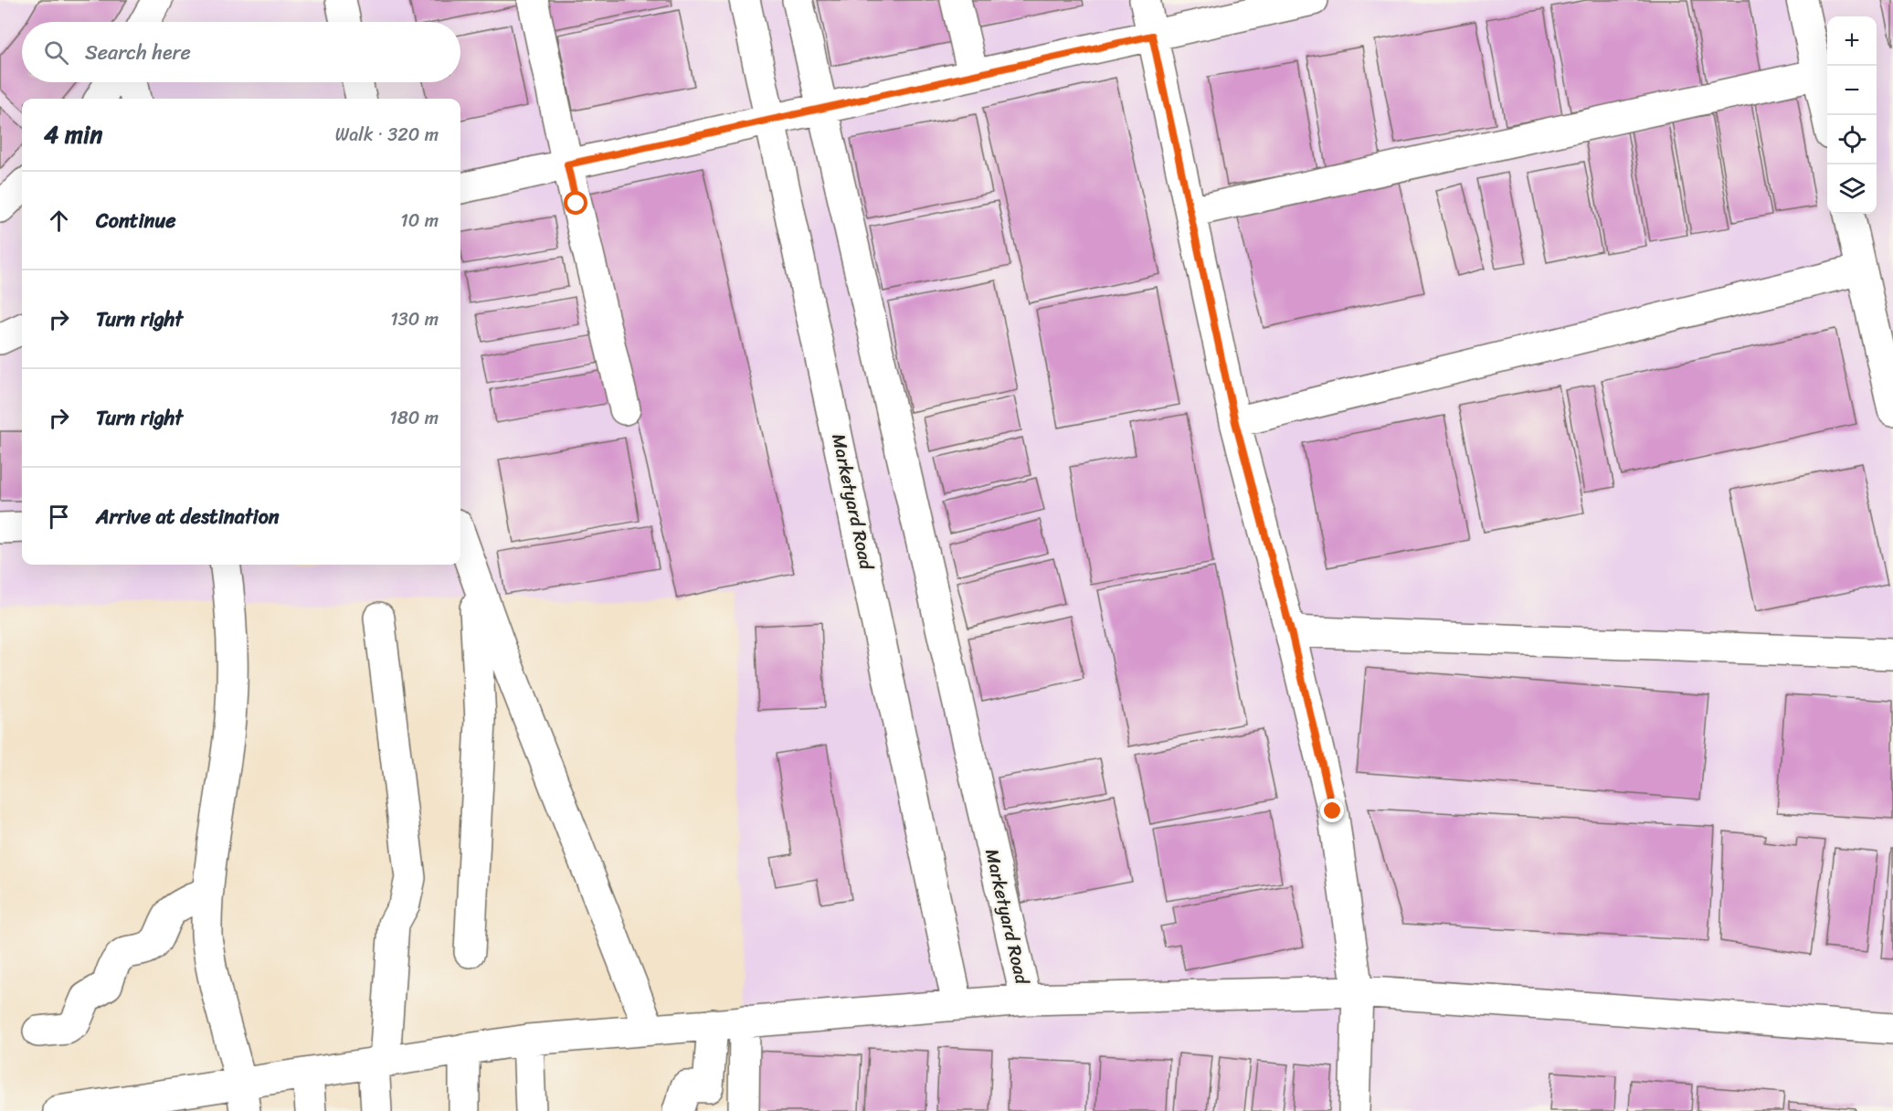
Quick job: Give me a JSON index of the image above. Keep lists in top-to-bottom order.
{
  "streets": {
    "street": ["Marketyard Road"]
  },
  "page": {
    "map_buttons": ["+", "−"],
    "search": "Search here",
    "heading": ["4 min", "Walk · 320 m"],
    "list": [
      ["Continue", "10 m"],
      ["Turn right", "130 m"],
      ["Turn right", "180 m"],
      "Arrive at destination"
    ]
  }
}
